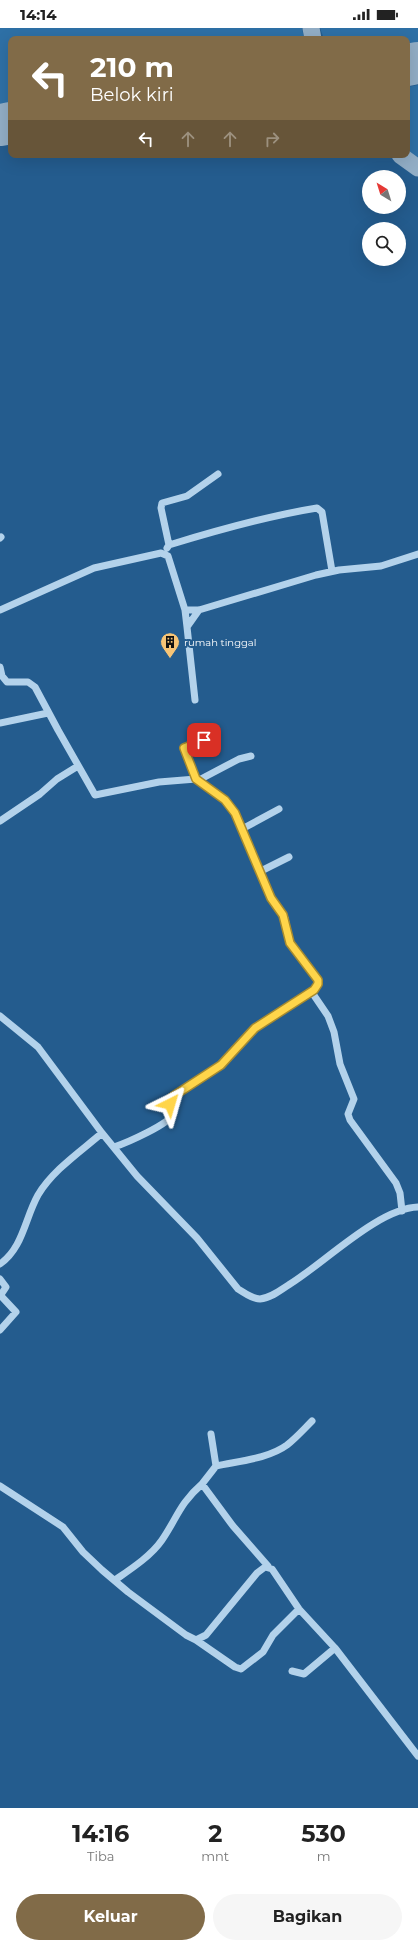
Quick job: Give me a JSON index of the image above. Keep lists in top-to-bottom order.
{
  "places": {
    "building": ["rumah tinggal"]
  },
  "north": "top left",
  "page": {
    "status": "14:14",
    "turn": ["210 m", "Belok kiri"],
    "eta": [
      "14:16",
      "Tiba",
      "2",
      "mnt",
      "530",
      "m"
    ],
    "buttons": ["Keluar", "Bagikan"]
  }
}
